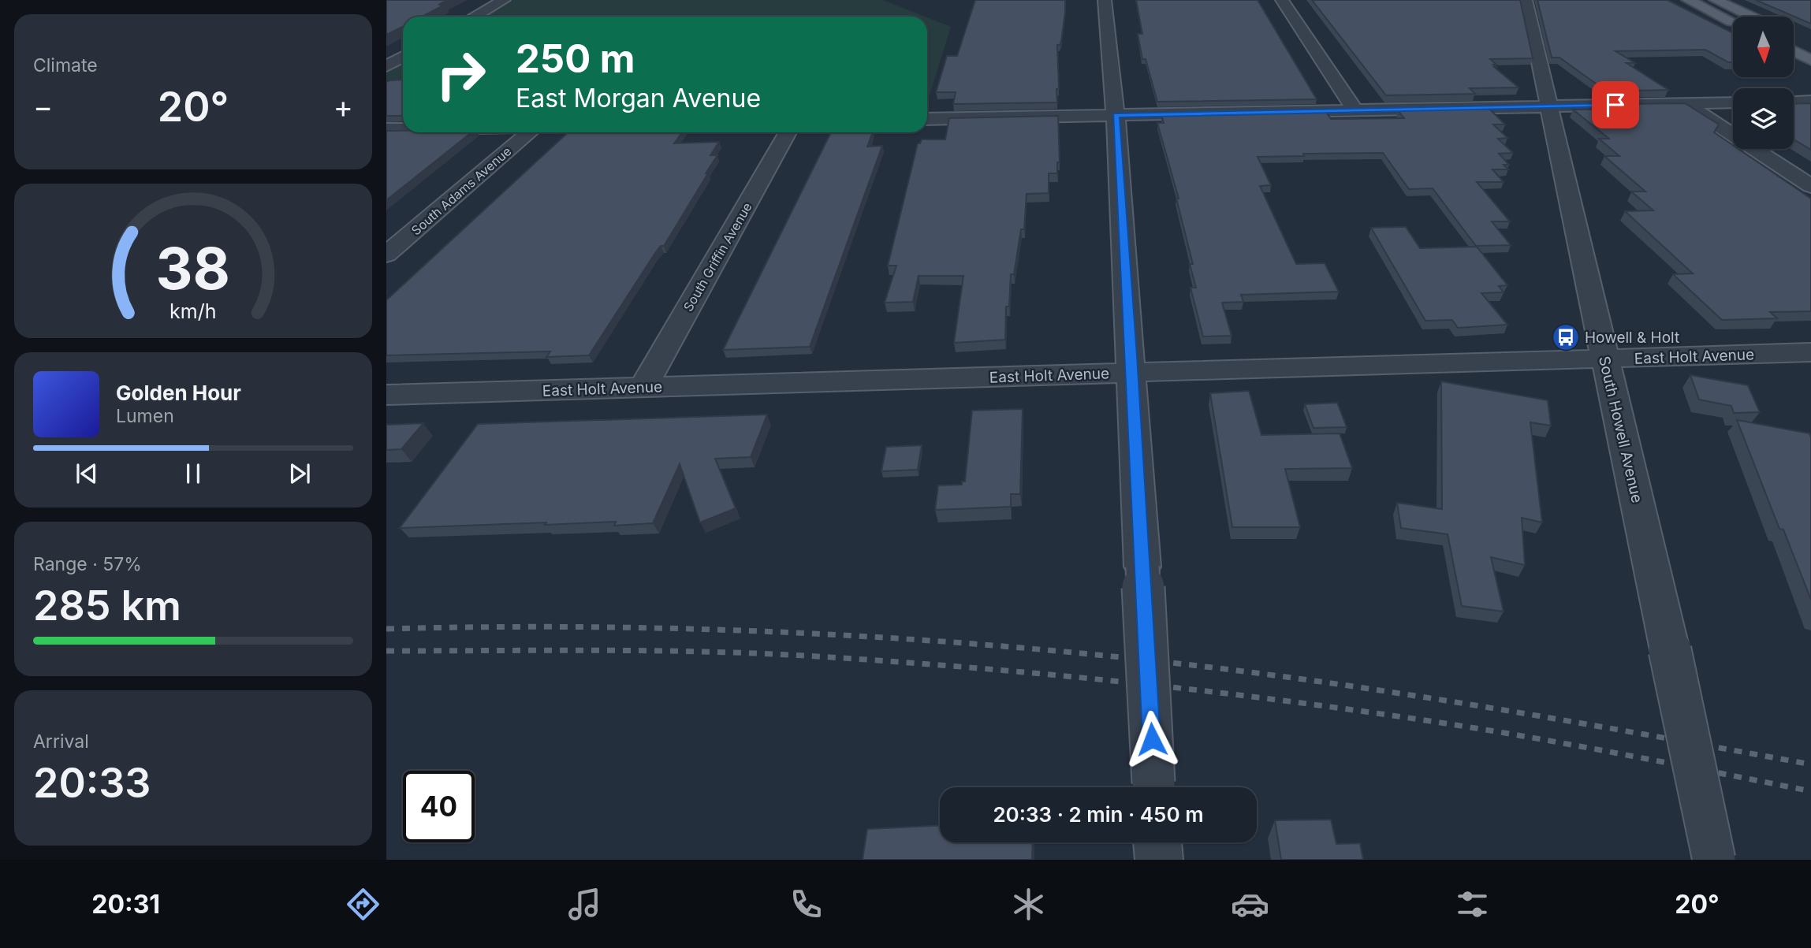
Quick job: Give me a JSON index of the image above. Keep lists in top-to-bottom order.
{
  "streets": {
    "street": [
      "South Adams Avenue",
      "South Griffin Avenue",
      "East Holt Avenue",
      "South Howell Avenue"
    ]
  },
  "crossings": [
    ["South Griffin Avenue", "East Holt Avenue"],
    ["East Holt Avenue", "South Howell Avenue"]
  ],
  "places": {
    "bus stop": ["Howell & Holt"]
  },
  "north": "bottom",
  "page": {
    "tile": [
      "Climate",
      ["Range · 57%", "285 km"],
      ["Arrival", "20:33"]
    ],
    "turn": ["250 m", "East Morgan Avenue"],
    "heat": ["−", "20°", "+"],
    "song": ["Golden Hour", "Lumen"],
    "limit": "40",
    "trip": "20:33 · 2 min · 450 m",
    "tabs": ["20:31", "20°"],
    "gauge": ["38", "km/h"]
  }
}
